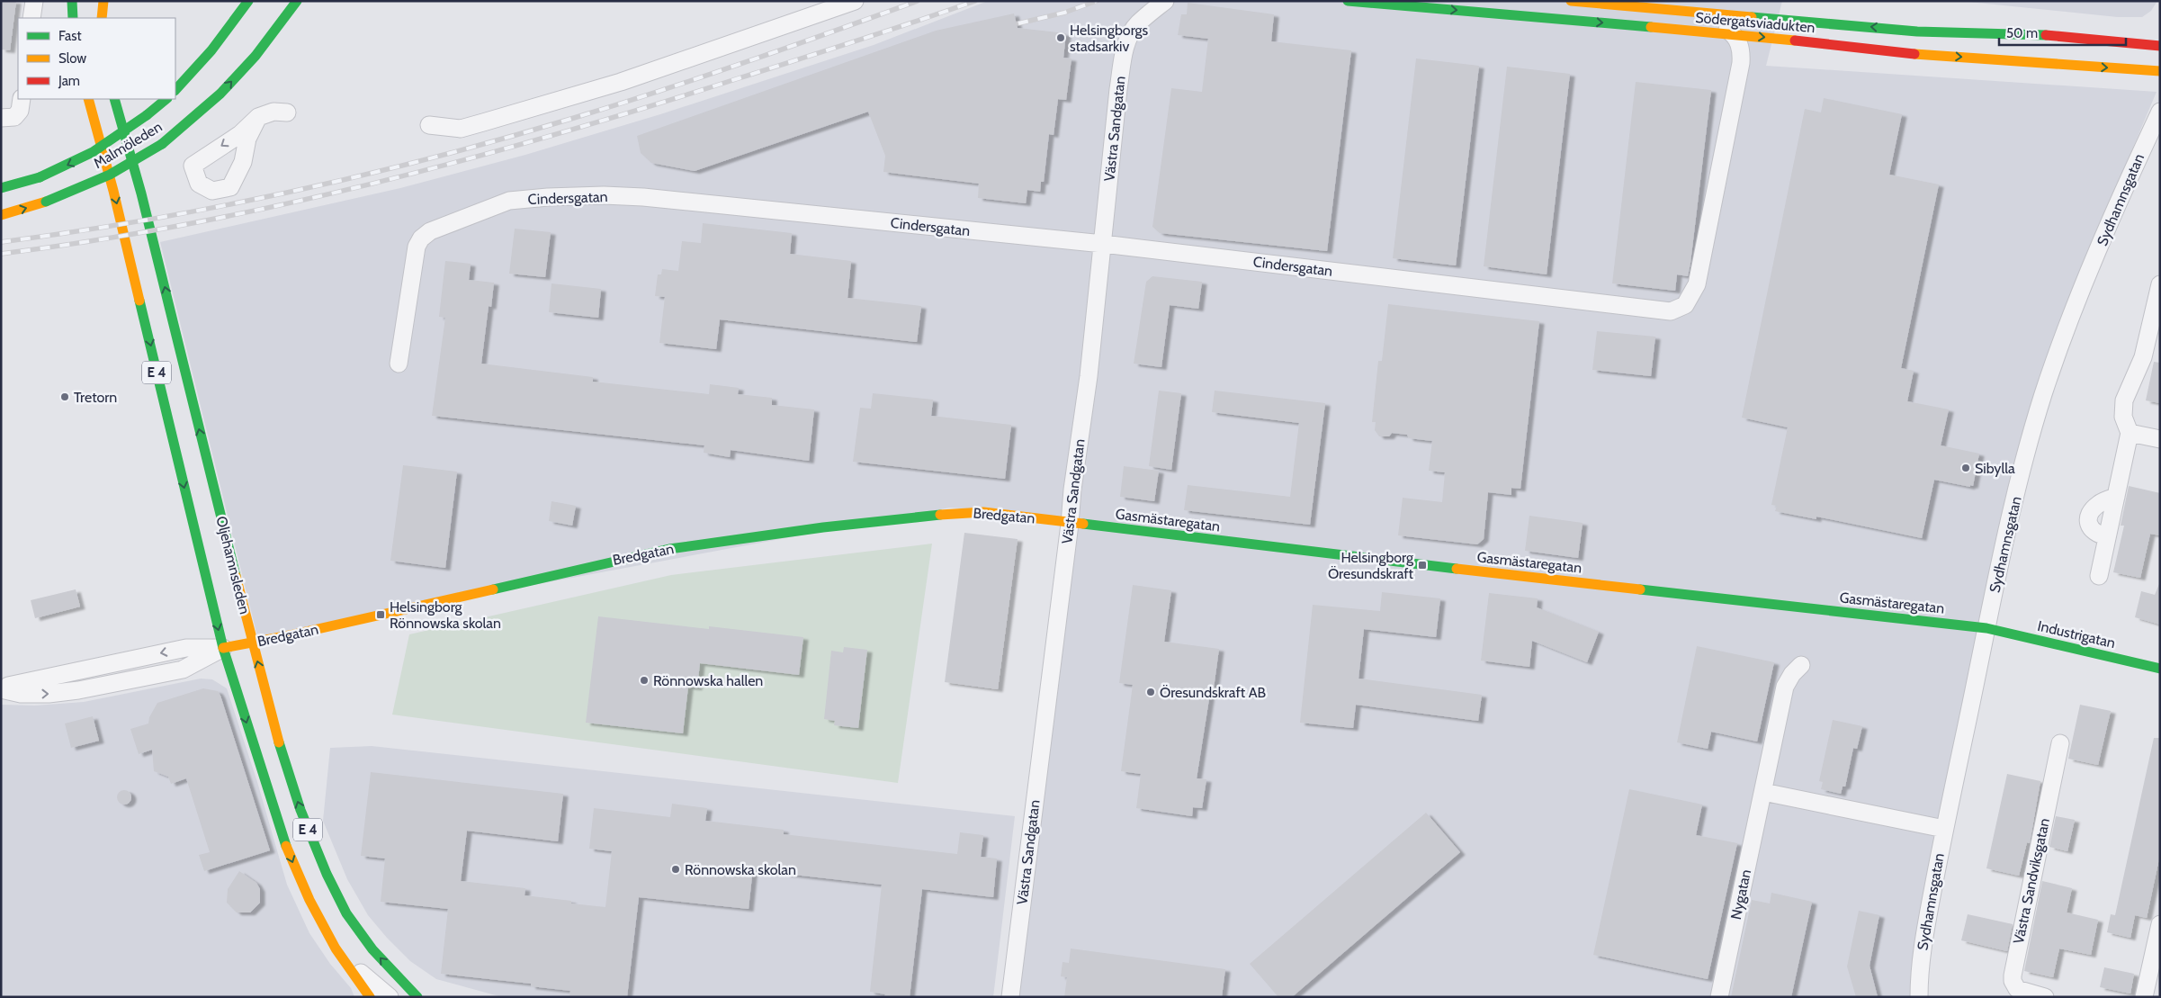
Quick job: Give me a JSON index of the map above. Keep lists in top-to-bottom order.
{
  "streets": {
    "main road": [
      "Södergatsviadukten",
      "Malmöleden",
      "E 4",
      "Bredgatan",
      "Gasmästaregatan",
      "Oljehamnsleden",
      "Industrigatan"
    ],
    "street": [
      "Västra Sandgatan",
      "Cindersgatan",
      "Sydhamnsgatan",
      "Västra Sandviksgatan",
      "Nygatan"
    ]
  },
  "crossings": [
    ["Västra Sandgatan", "Cindersgatan"],
    ["Västra Sandgatan", "Bredgatan"],
    ["Västra Sandgatan", "Gasmästaregatan"],
    ["Sydhamnsgatan", "Gasmästaregatan"],
    ["Sydhamnsgatan", "Industrigatan"],
    ["E 4", "Oljehamnsleden"],
    ["Bredgatan", "Gasmästaregatan"],
    ["Bredgatan", "Oljehamnsleden"],
    ["Gasmästaregatan", "Industrigatan"]
  ],
  "places": {
    "other": [
      "Helsingborgs stadsarkiv",
      "Tretorn",
      "Sibylla",
      "Rönnowska hallen",
      "Öresundskraft AB",
      "Rönnowska skolan"
    ],
    "transit": ["Helsingborg Öresundskraft", "Helsingborg Rönnowska skolan"]
  },
  "legend": ["Fast", "Slow", "Jam"],
  "scale_bar": "50 m"
}
